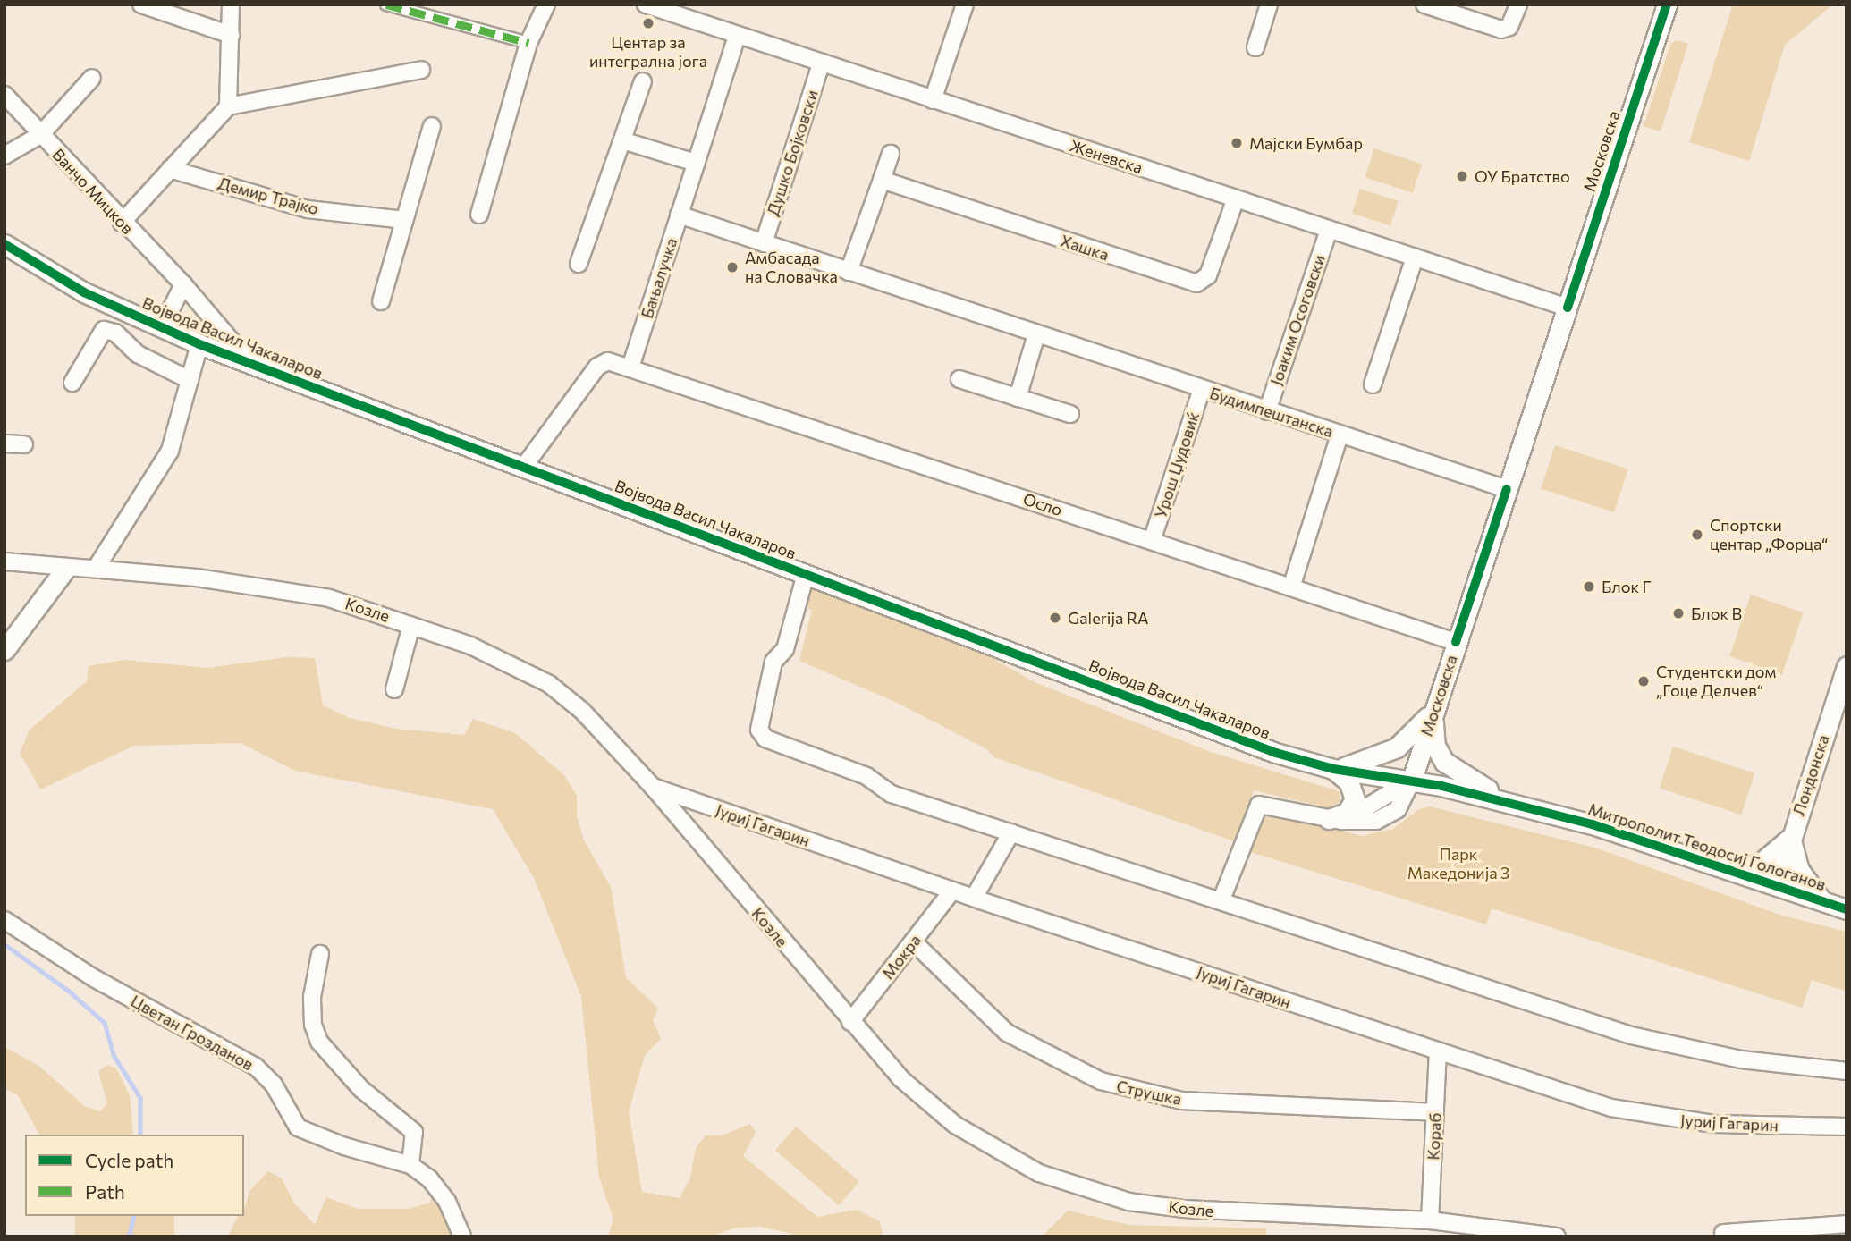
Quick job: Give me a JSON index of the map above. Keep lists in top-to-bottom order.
{
  "streets": {
    "street": [
      "Московска",
      "Душко Бојковски",
      "Женевска",
      "Ванчо Мицков",
      "Демир Трајко",
      "Хашка",
      "Бањалучка",
      "Јоаким Осоговски",
      "Војвода Васил Чакаларов",
      "Будимпештанска",
      "Урош Џудовиќ",
      "Осло",
      "Козле",
      "Лондонска",
      "Јуриј Гагарин",
      "Митрополит Теодосиј Гологанов",
      "Мокра",
      "Цветан Грозданов",
      "Струшка",
      "Кораб"
    ]
  },
  "crossings": [
    ["Московска", "Женевска"],
    ["Московска", "Војвода Васил Чакаларов"],
    ["Московска", "Будимпештанска"],
    ["Московска", "Осло"],
    ["Московска", "Митрополит Теодосиј Гологанов"],
    ["Душко Бојковски", "Женевска"],
    ["Душко Бојковски", "Будимпештанска"],
    ["Женевска", "Хашка"],
    ["Женевска", "Бањалучка"],
    ["Женевска", "Јоаким Осоговски"],
    ["Ванчо Мицков", "Војвода Васил Чакаларов"],
    ["Бањалучка", "Будимпештанска"],
    ["Бањалучка", "Осло"],
    ["Јоаким Осоговски", "Будимпештанска"],
    ["Војвода Васил Чакаларов", "Митрополит Теодосиј Гологанов"],
    ["Будимпештанска", "Урош Џудовиќ"],
    ["Урош Џудовиќ", "Осло"],
    ["Козле", "Јуриј Гагарин"],
    ["Козле", "Мокра"],
    ["Козле", "Кораб"],
    ["Лондонска", "Митрополит Теодосиј Гологанов"],
    ["Јуриј Гагарин", "Мокра"],
    ["Јуриј Гагарин", "Кораб"],
    ["Мокра", "Струшка"],
    ["Струшка", "Кораб"]
  ],
  "parks": ["Парк Македонија 3"],
  "places": [
    "Центар за интегрална јога",
    "Мајски Бумбар",
    "ОУ Братство",
    "Амбасада на Словачка",
    "Спортски центар „Форца“",
    "Блок Г",
    "Блок В",
    "Galerija RA",
    "Студентски дом „Гоце Делчев“"
  ],
  "legend": ["Cycle path", "Path"]
}
